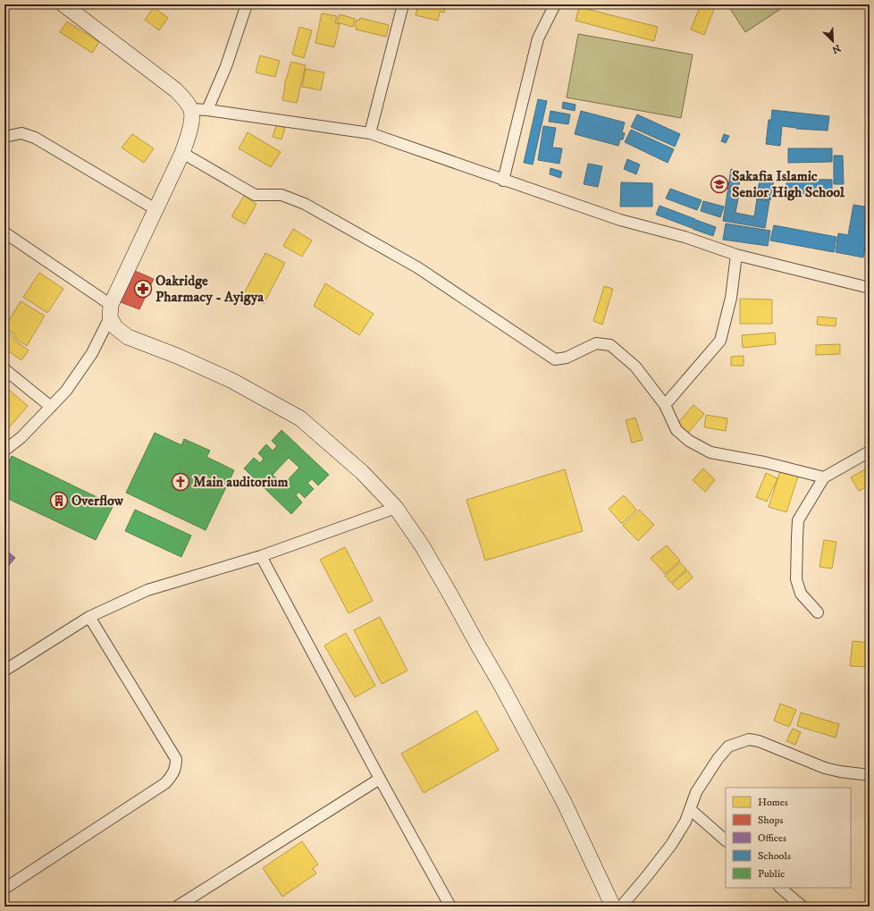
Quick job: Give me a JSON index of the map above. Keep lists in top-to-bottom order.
{
  "places": {
    "school or university": ["Sakafia Islamic Senior High School"],
    "pharmacy": ["Oakridge Pharmacy - Ayigya"],
    "church": ["Main auditorium"],
    "building": ["Overflow"]
  },
  "legend": [
    "Homes",
    "Shops",
    "Offices",
    "Schools",
    "Public"
  ],
  "north": "bottom right"
}
